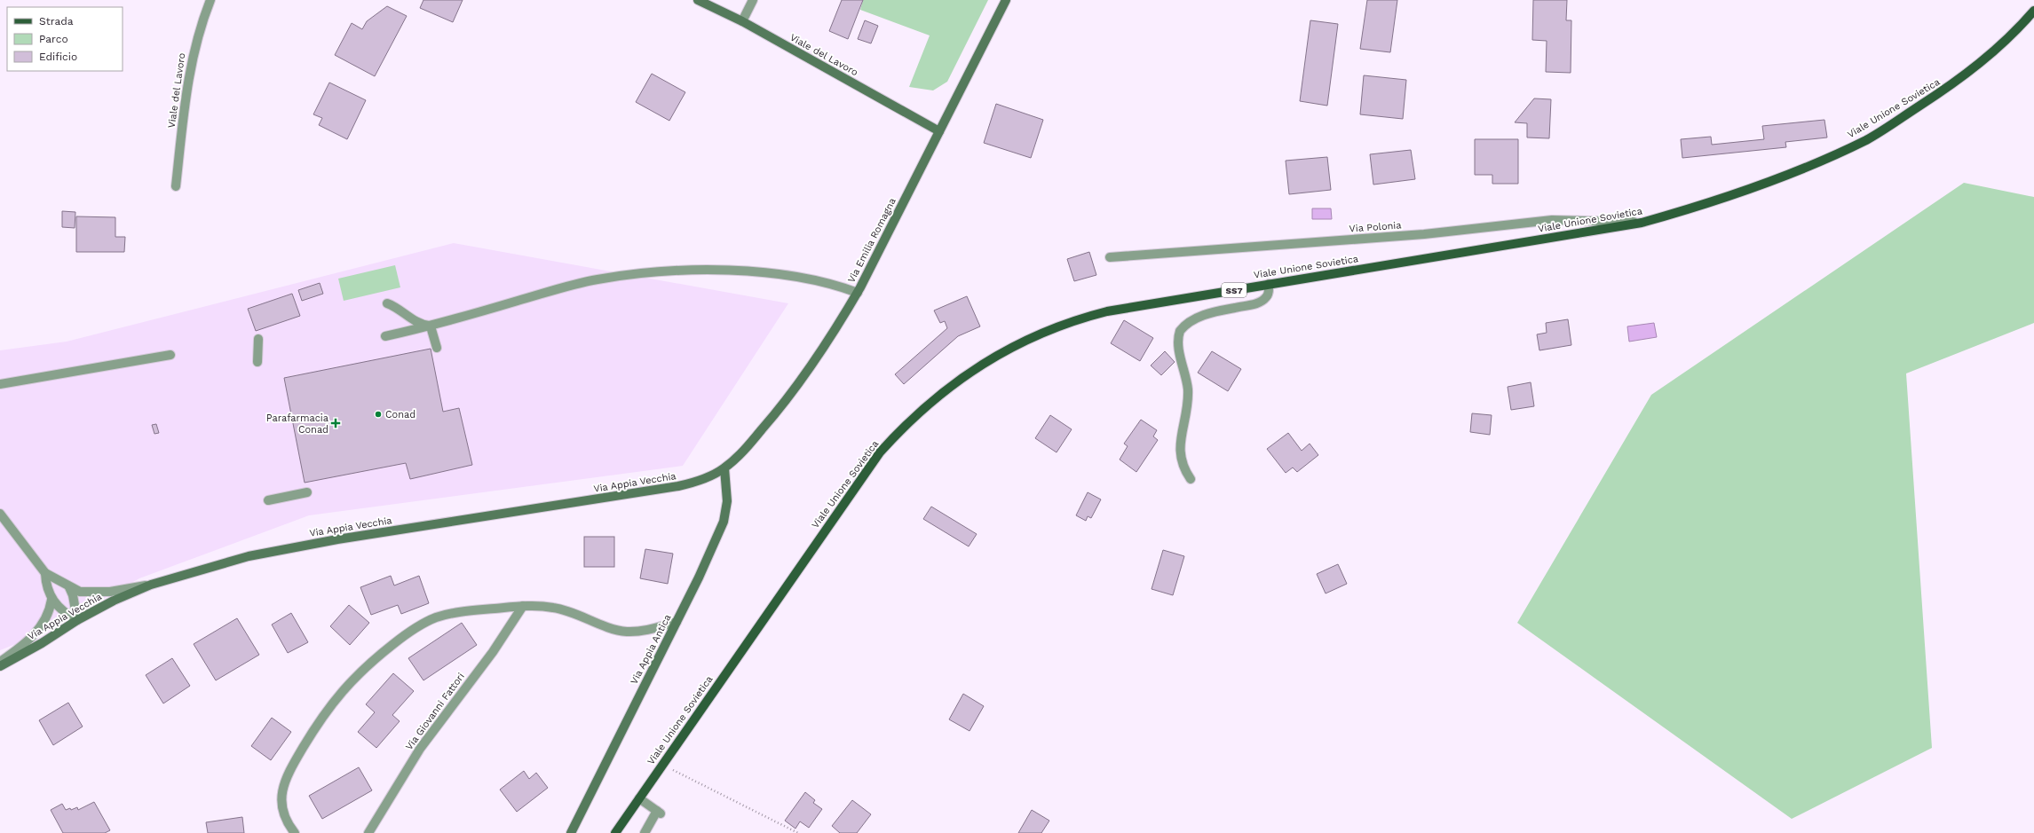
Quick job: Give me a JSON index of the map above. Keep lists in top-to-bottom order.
{
  "streets": {
    "main road": [
      "Viale del Lavoro",
      "Viale Unione Sovietica",
      "Via Emilia Romagna",
      "SS7",
      "Via Appia Vecchia",
      "Via Appia Antica"
    ],
    "street": ["Via Polonia", "Via Giovanni Fattori"]
  },
  "crossings": [
    ["Viale del Lavoro", "Via Emilia Romagna"],
    ["Viale Unione Sovietica", "Via Polonia"],
    ["Via Emilia Romagna", "Via Appia Vecchia"],
    ["Via Emilia Romagna", "Via Appia Antica"],
    ["Via Appia Vecchia", "Via Appia Antica"]
  ],
  "places": {
    "other": ["Conad"],
    "health": ["Parafarmacia Conad"]
  },
  "legend": ["Strada", "Parco", "Edificio"]
}
